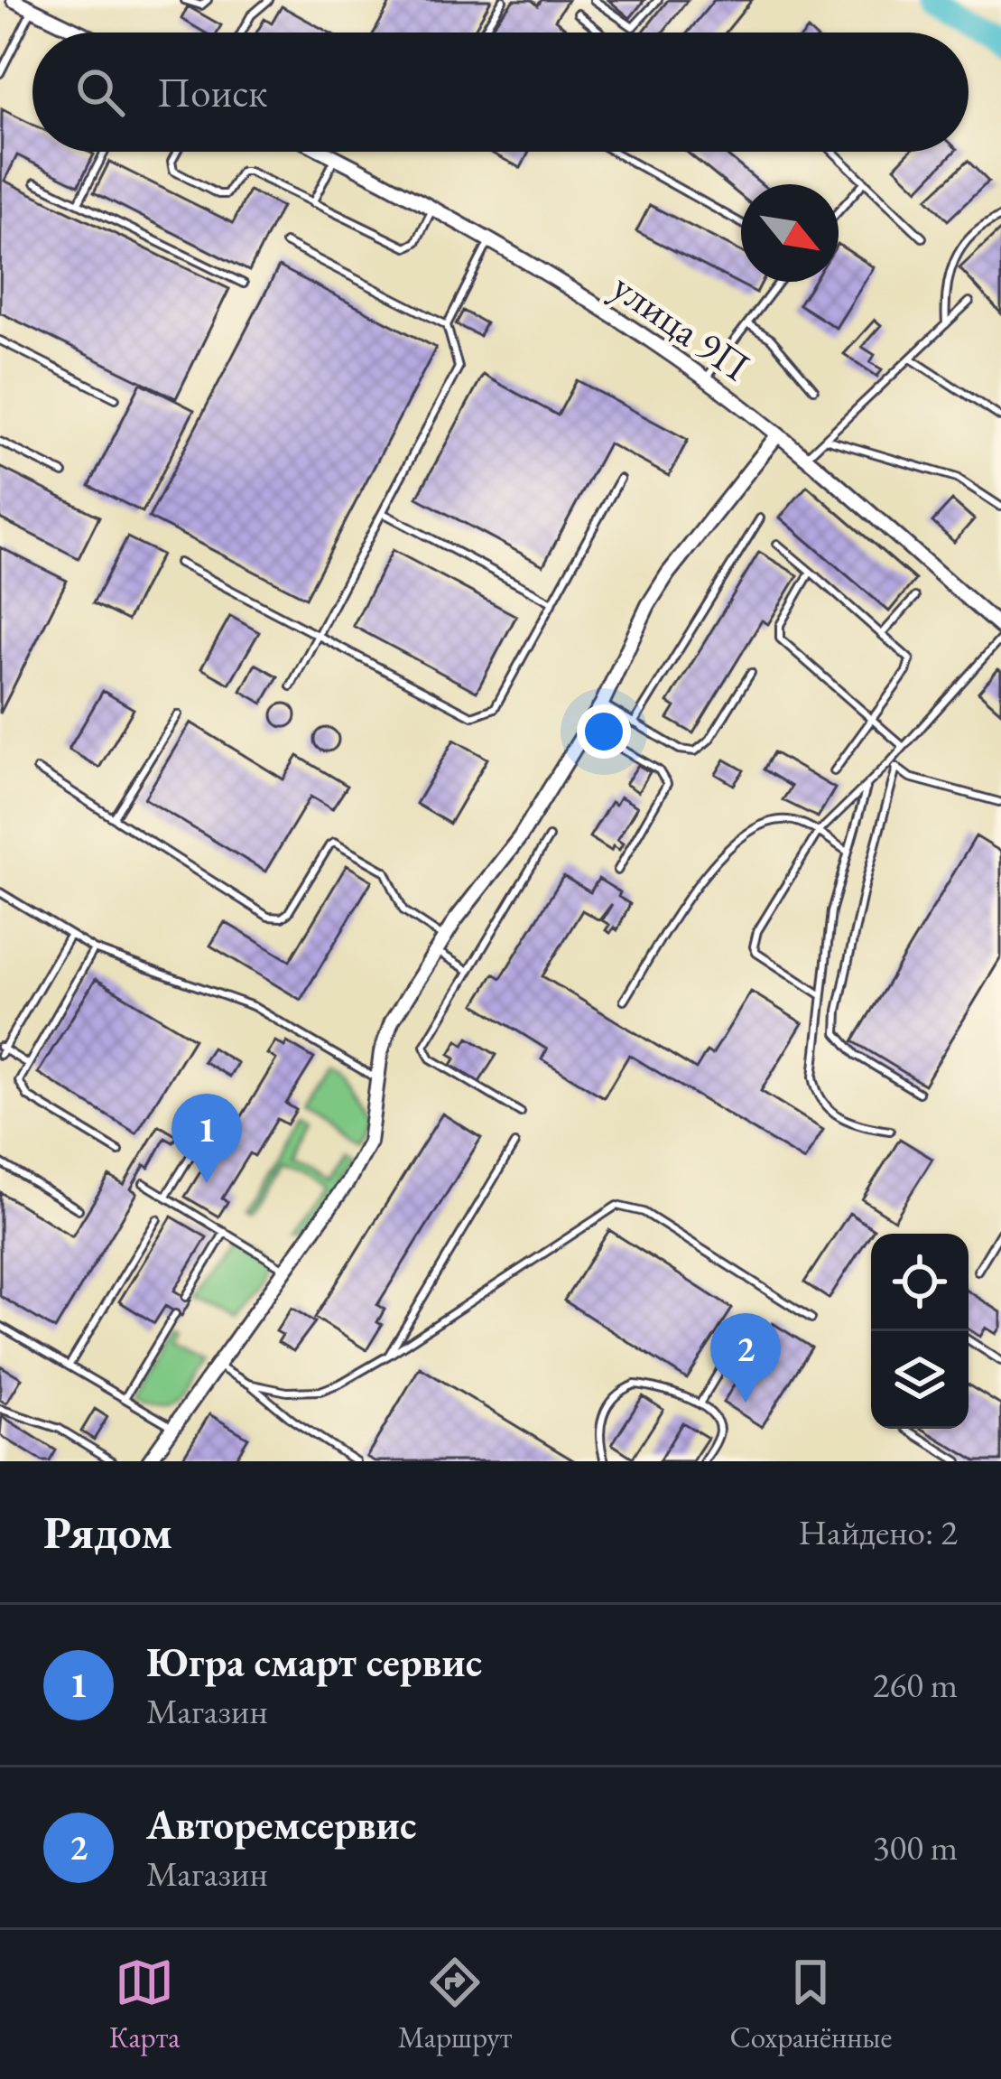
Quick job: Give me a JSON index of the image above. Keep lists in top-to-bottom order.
{
  "streets": {
    "street": ["улица 9П"]
  },
  "north": "bottom right",
  "page": {
    "search": "Поиск",
    "pins": ["1", "2"],
    "heading": ["Рядом", "Найдено: 2"],
    "list": [
      {
        "mark": "1",
        "name": "Югра смарт сервис",
        "note": "Магазин",
        "value": "260 m"
      },
      {
        "mark": "2",
        "name": "Авторемсервис",
        "note": "Магазин",
        "value": "300 m"
      }
    ],
    "nav": ["Карта", "Маршрут", "Сохранённые"]
  }
}
